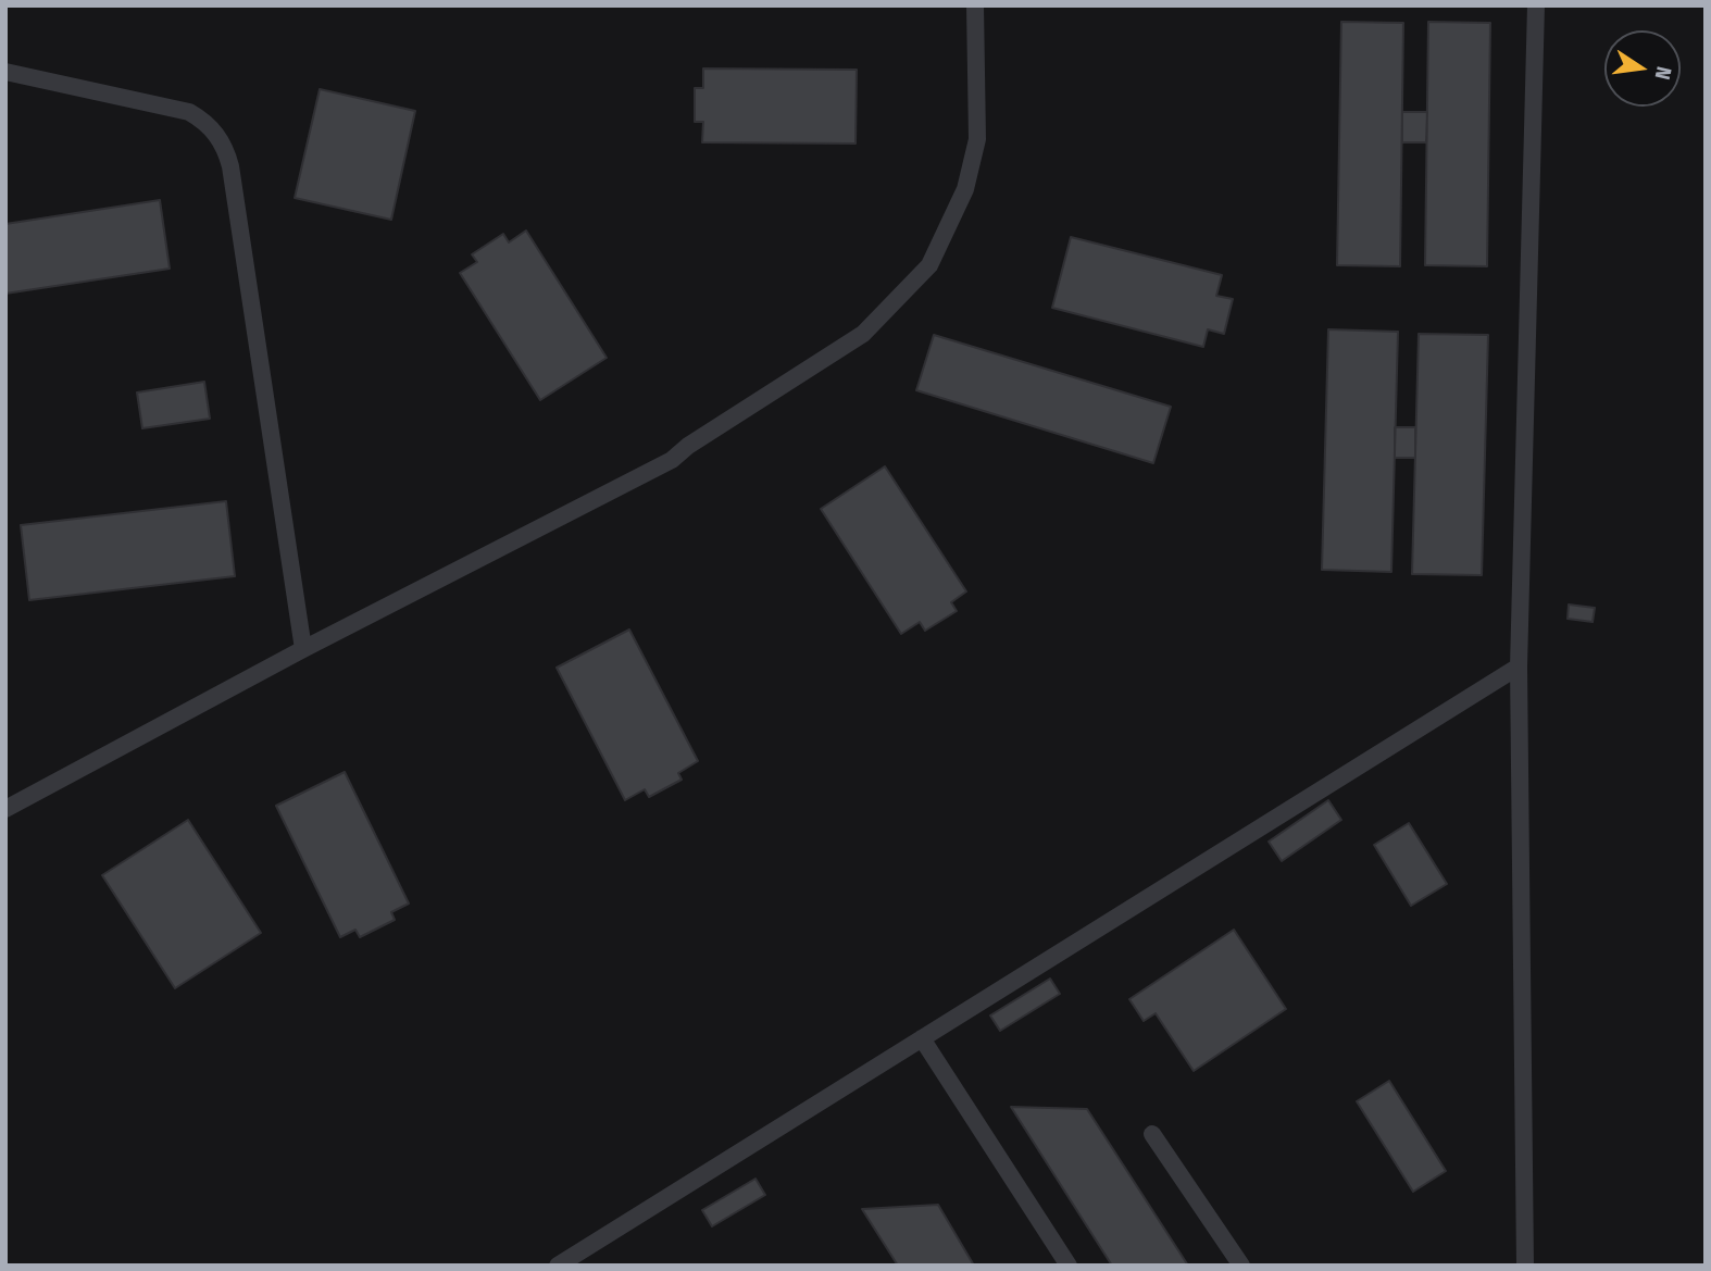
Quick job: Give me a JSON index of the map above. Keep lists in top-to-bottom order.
{
  "north": "right"
}
